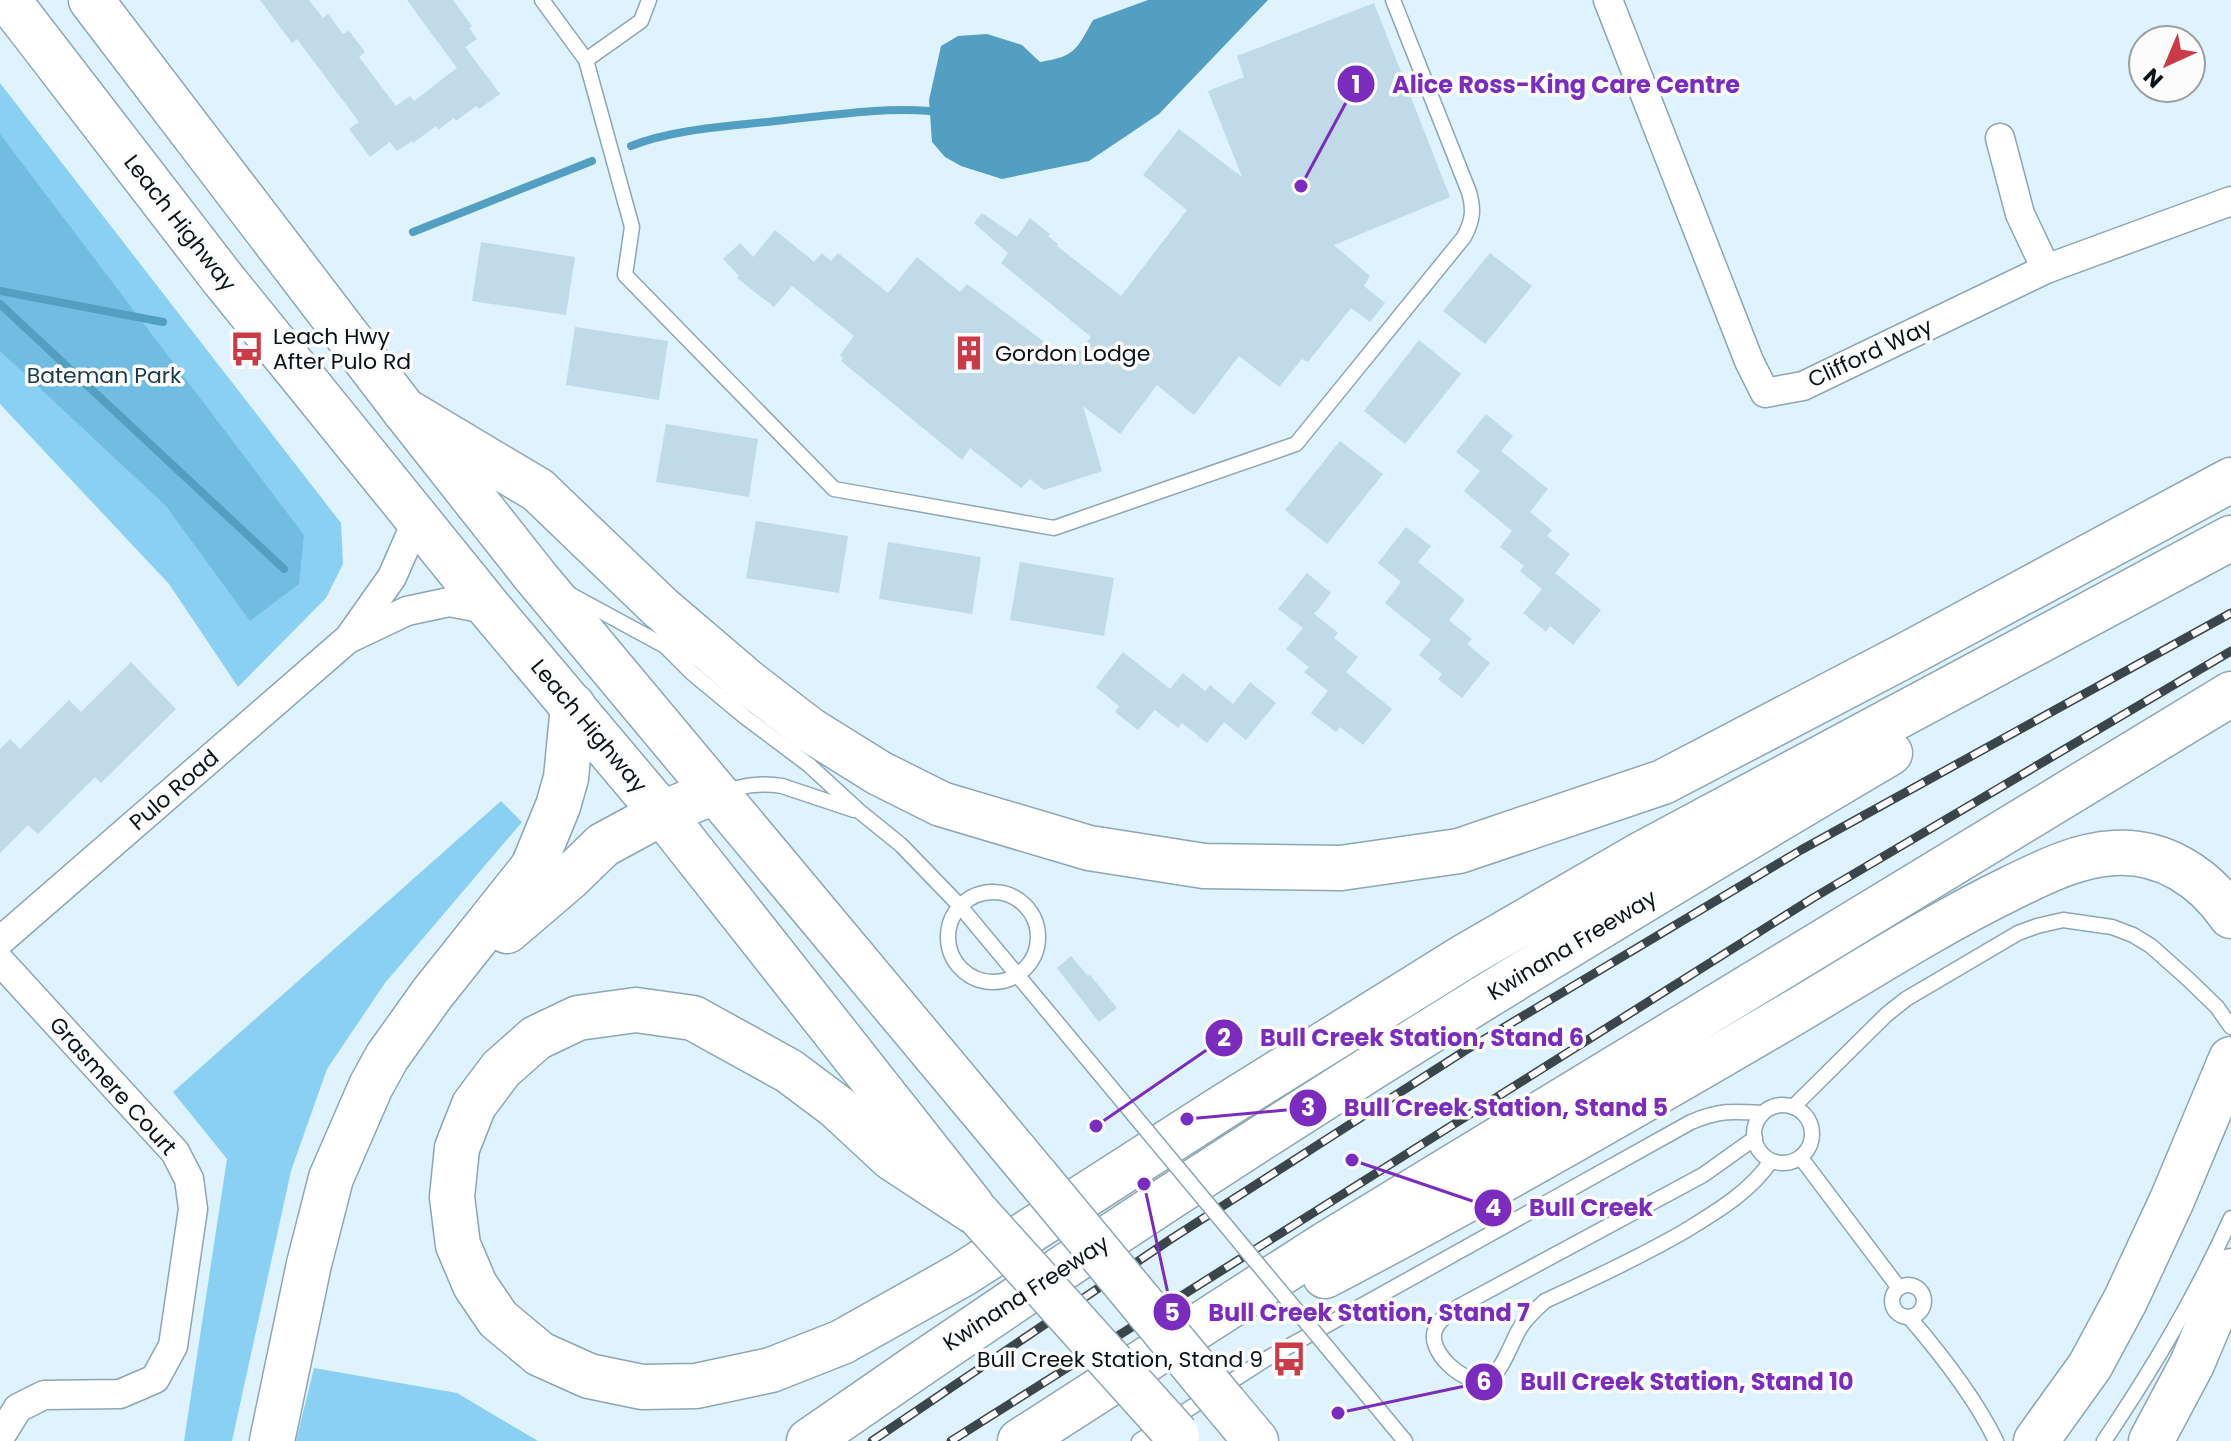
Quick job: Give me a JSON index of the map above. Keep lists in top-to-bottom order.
{
  "streets": {
    "highway": ["Leach Highway", "Kwinana Freeway"],
    "street": ["Clifford Way", "Pulo Road", "Grasmere Court"]
  },
  "crossings": [
    ["Leach Highway", "Pulo Road"]
  ],
  "parks": ["Bateman Park"],
  "places": {
    "other": [
      "Alice Ross-King Care Centre",
      "Bull Creek Station, Stand 5",
      "Bull Creek Station, Stand 6",
      "Bull Creek",
      "Bull Creek Station, Stand 7",
      "Bull Creek Station, Stand 10"
    ],
    "bus stop": ["Leach Hwy After Pulo Rd", "Bull Creek Station, Stand 9"],
    "building": ["Gordon Lodge"]
  },
  "north": "bottom left"
}
